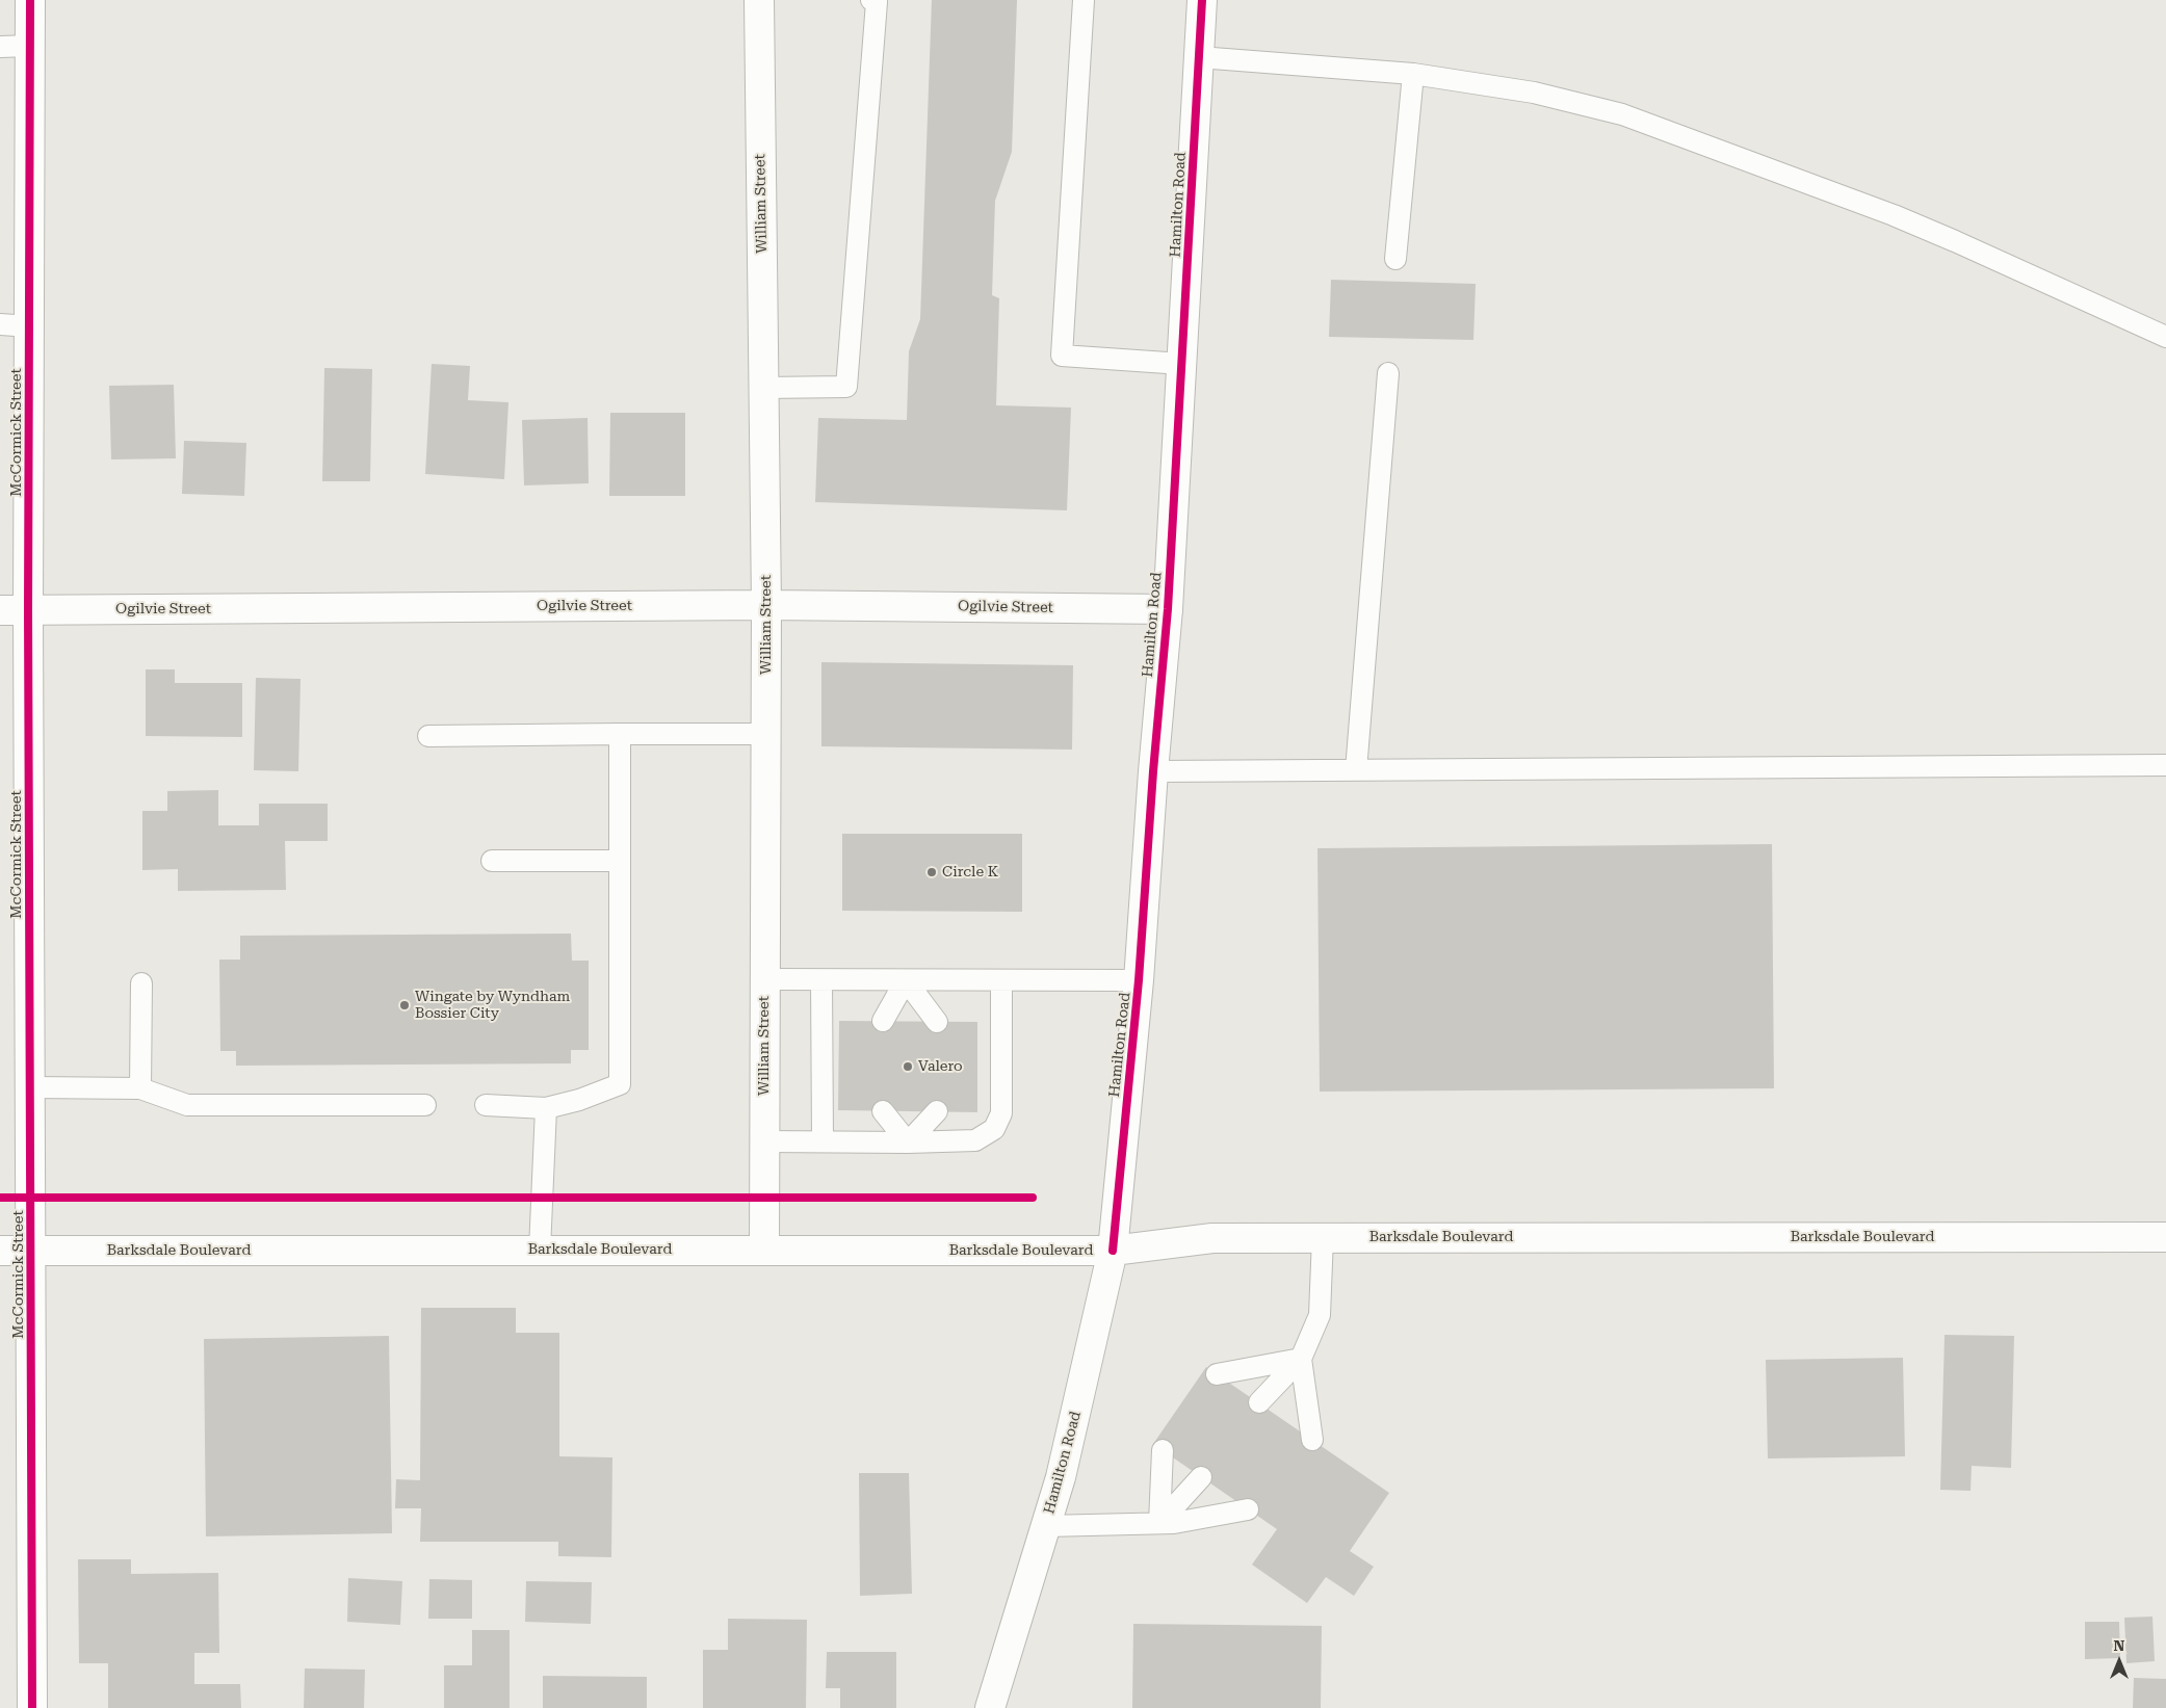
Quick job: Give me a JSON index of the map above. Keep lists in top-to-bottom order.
{
  "streets": {
    "street": [
      "William Street",
      "Hamilton Road",
      "McCormick Street",
      "Ogilvie Street",
      "Barksdale Boulevard"
    ]
  },
  "crossings": [
    ["William Street", "Ogilvie Street"],
    ["William Street", "Barksdale Boulevard"],
    ["Hamilton Road", "Ogilvie Street"],
    ["Hamilton Road", "Barksdale Boulevard"],
    ["McCormick Street", "Ogilvie Street"],
    ["McCormick Street", "Barksdale Boulevard"]
  ],
  "places": ["Circle K", "Wingate by Wyndham Bossier City", "Valero"],
  "north": "top"
}
